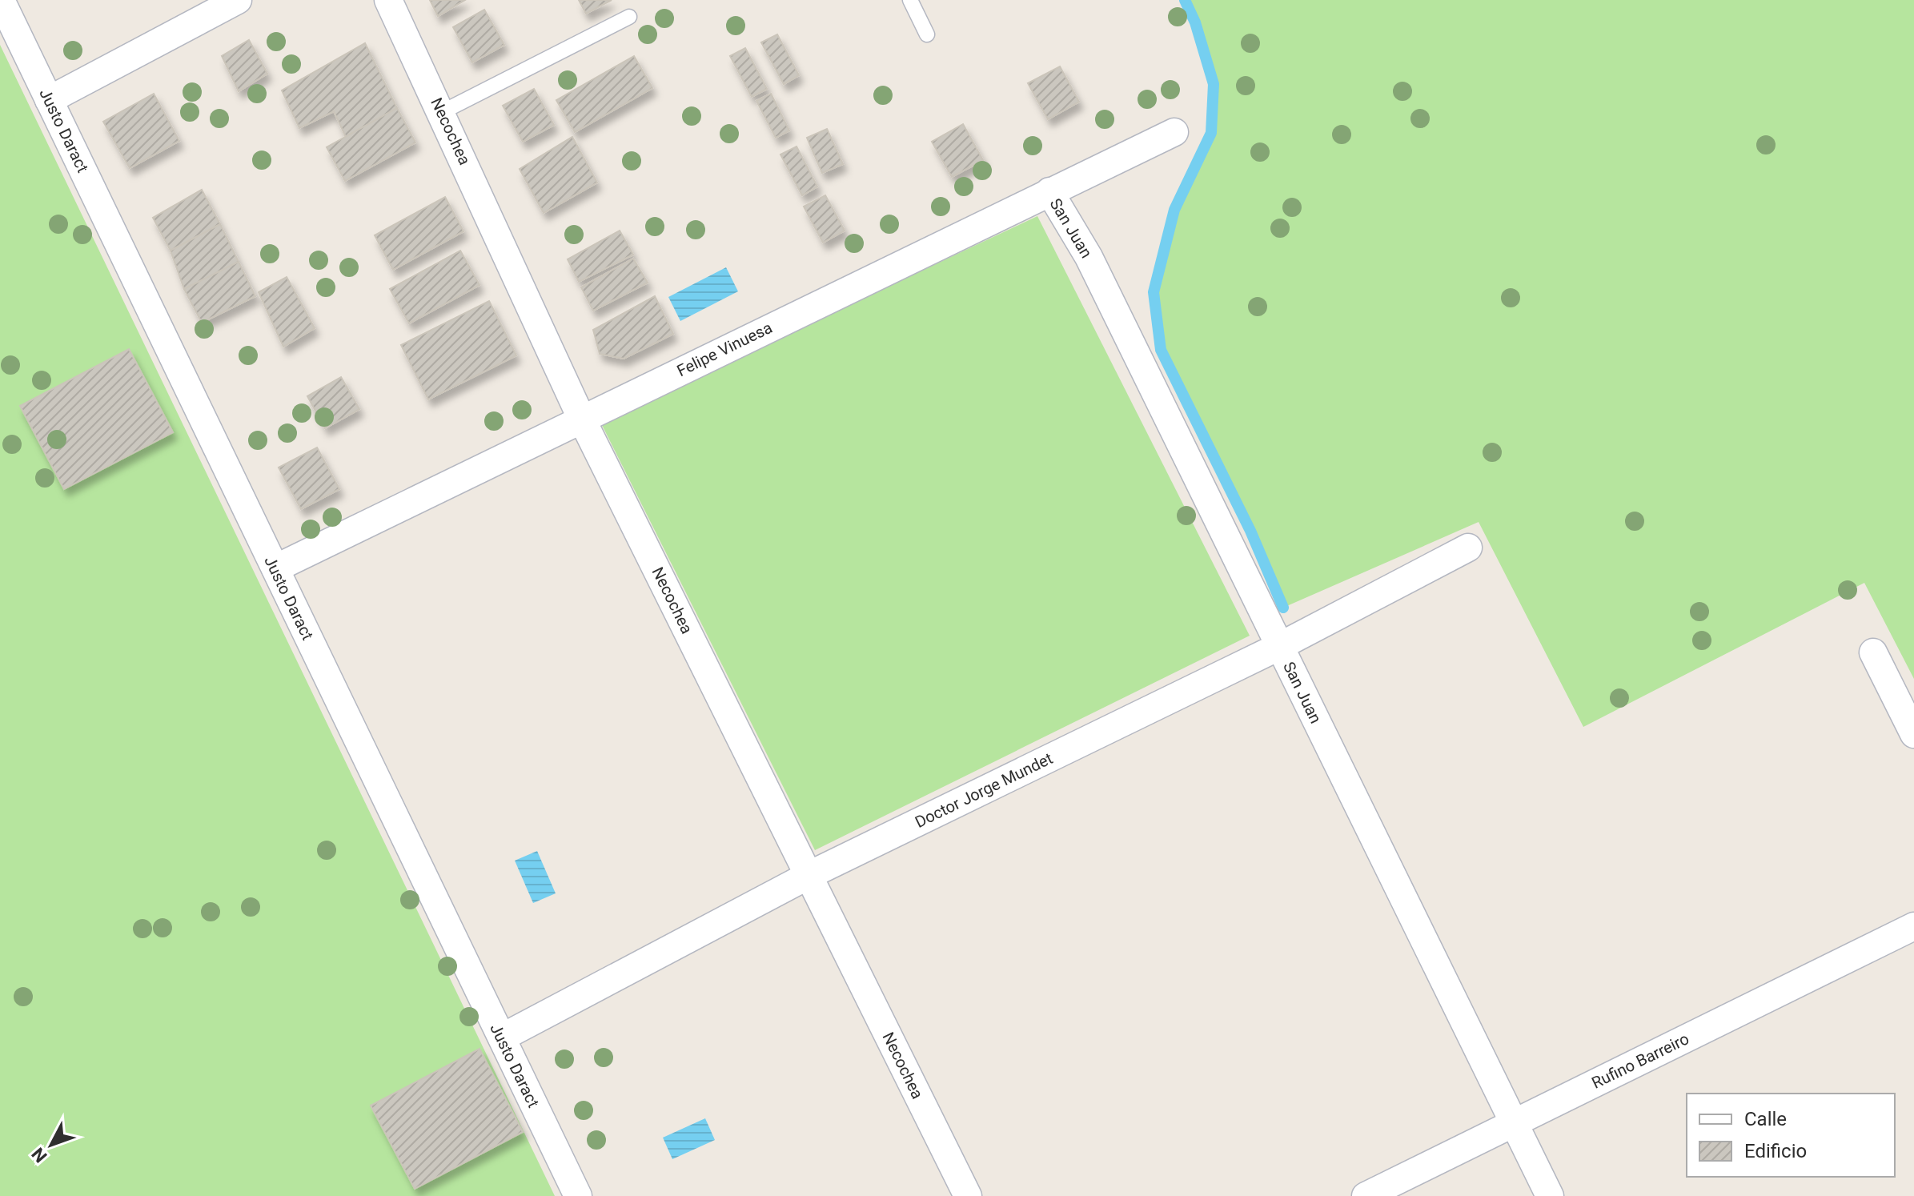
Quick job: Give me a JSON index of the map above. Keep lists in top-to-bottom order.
{
  "streets": {
    "street": [
      "Justo Daract",
      "Necochea",
      "San Juan",
      "Felipe Vinuesa",
      "Doctor Jorge Mundet",
      "Rufino Barreiro"
    ]
  },
  "crossings": [
    ["Justo Daract", "Felipe Vinuesa"],
    ["Justo Daract", "Doctor Jorge Mundet"],
    ["Necochea", "Felipe Vinuesa"],
    ["Necochea", "Doctor Jorge Mundet"],
    ["San Juan", "Felipe Vinuesa"],
    ["San Juan", "Doctor Jorge Mundet"],
    ["San Juan", "Rufino Barreiro"]
  ],
  "legend": ["Calle", "Edificio"],
  "north": "bottom left"
}
